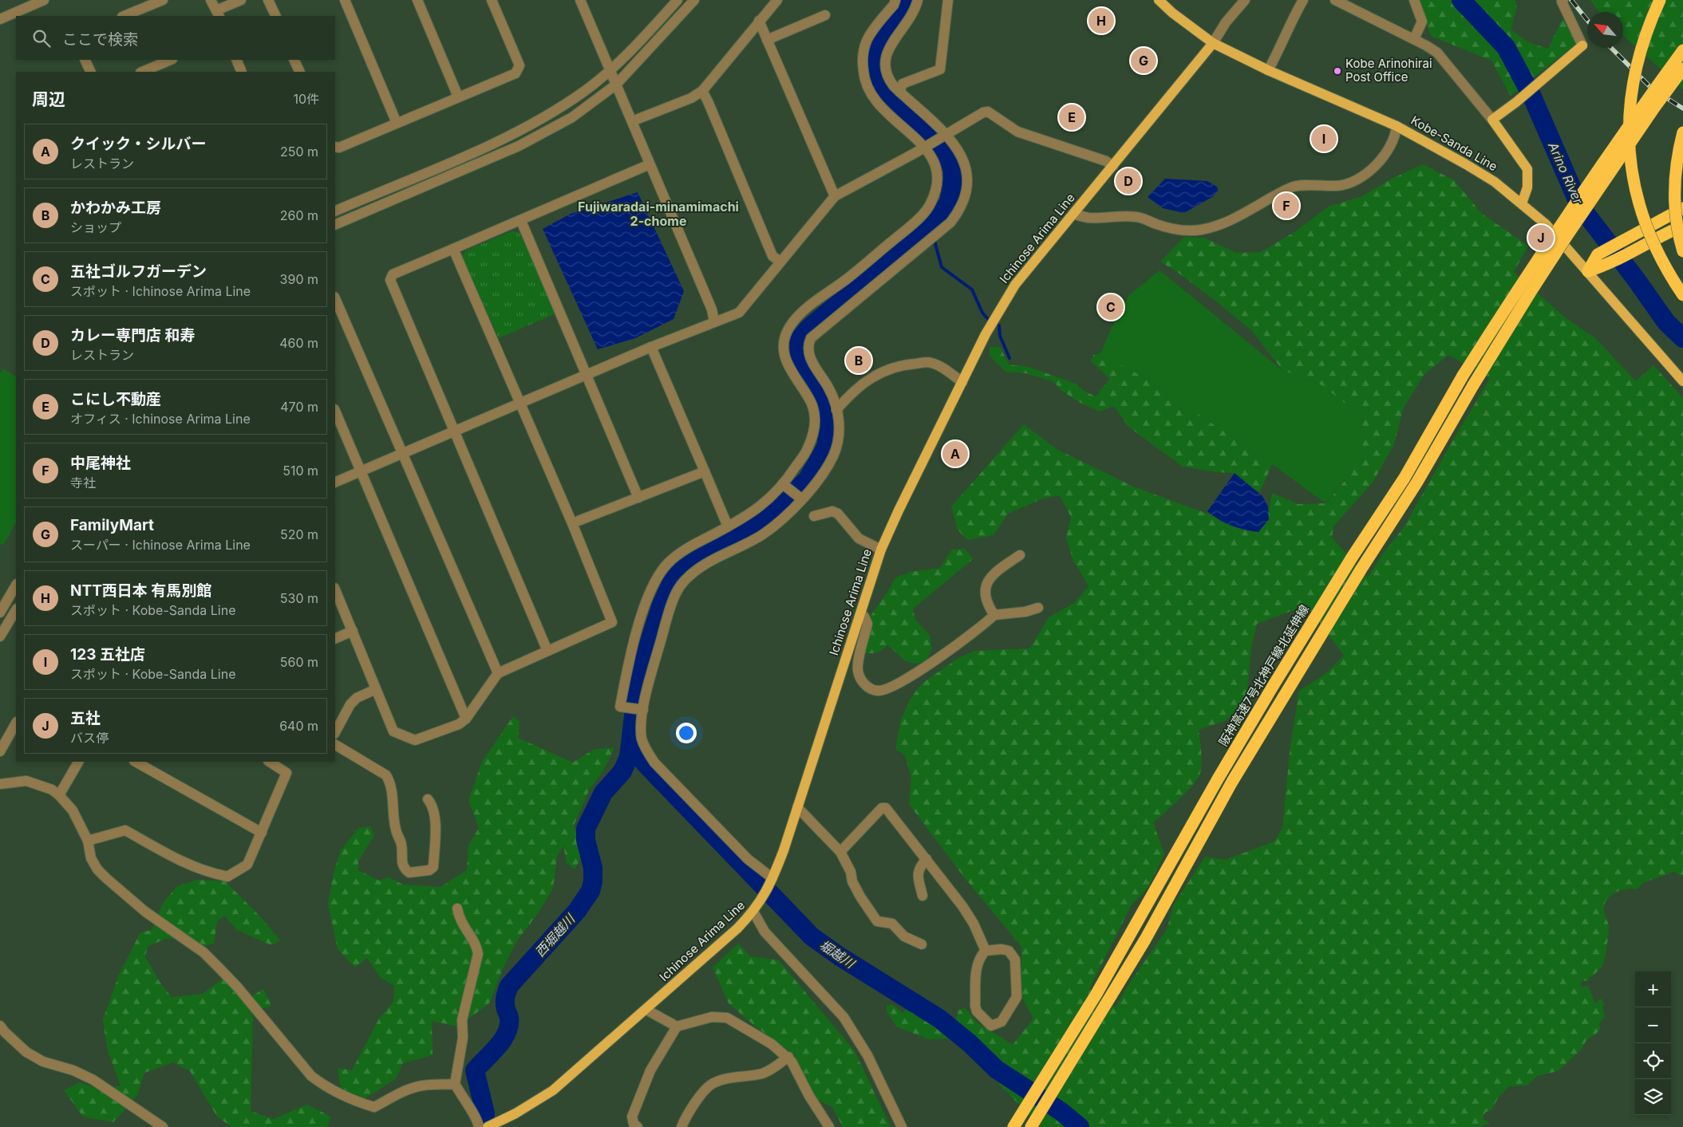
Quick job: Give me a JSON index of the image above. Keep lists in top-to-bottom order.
{
  "streets": {
    "highway": ["阪神高速7号北神戸線北延伸線"],
    "main road": ["Kobe-Sanda Line", "Ichinose Arima Line"]
  },
  "crossings": [
    ["Kobe-Sanda Line", "Ichinose Arima Line"]
  ],
  "districts": ["Fujiwaradai-minamimachi 2-chome"],
  "water": ["Arino River", "西堀越川", "堀越川"],
  "places": ["Kobe Arinohirai Post Office"],
  "north": "top left",
  "page": {
    "pins": [
      "H",
      "G",
      "E",
      "I",
      "D",
      "F",
      "J",
      "C",
      "B",
      "A"
    ],
    "search": "ここで検索",
    "heading": ["周辺", "10件"],
    "list": [
      {
        "mark": "A",
        "name": "クイック・シルバー",
        "note": "レストラン",
        "value": "250 m"
      },
      {
        "mark": "B",
        "name": "かわかみ工房",
        "note": "ショップ",
        "value": "260 m"
      },
      {
        "mark": "C",
        "name": "五社ゴルフガーデン",
        "note": "スポット · Ichinose Arima Line",
        "value": "390 m"
      },
      {
        "mark": "D",
        "name": "カレー専門店 和寿",
        "note": "レストラン",
        "value": "460 m"
      },
      {
        "mark": "E",
        "name": "こにし不動産",
        "note": "オフィス · Ichinose Arima Line",
        "value": "470 m"
      },
      {
        "mark": "F",
        "name": "中尾神社",
        "note": "寺社",
        "value": "510 m"
      },
      {
        "mark": "G",
        "name": "FamilyMart",
        "note": "スーパー · Ichinose Arima Line",
        "value": "520 m"
      },
      {
        "mark": "H",
        "name": "NTT西日本 有馬別館",
        "note": "スポット · Kobe-Sanda Line",
        "value": "530 m"
      },
      {
        "mark": "I",
        "name": "123 五社店",
        "note": "スポット · Kobe-Sanda Line",
        "value": "560 m"
      },
      {
        "mark": "J",
        "name": "五社",
        "note": "バス停",
        "value": "640 m"
      }
    ],
    "map_buttons": ["+", "−"]
  }
}
